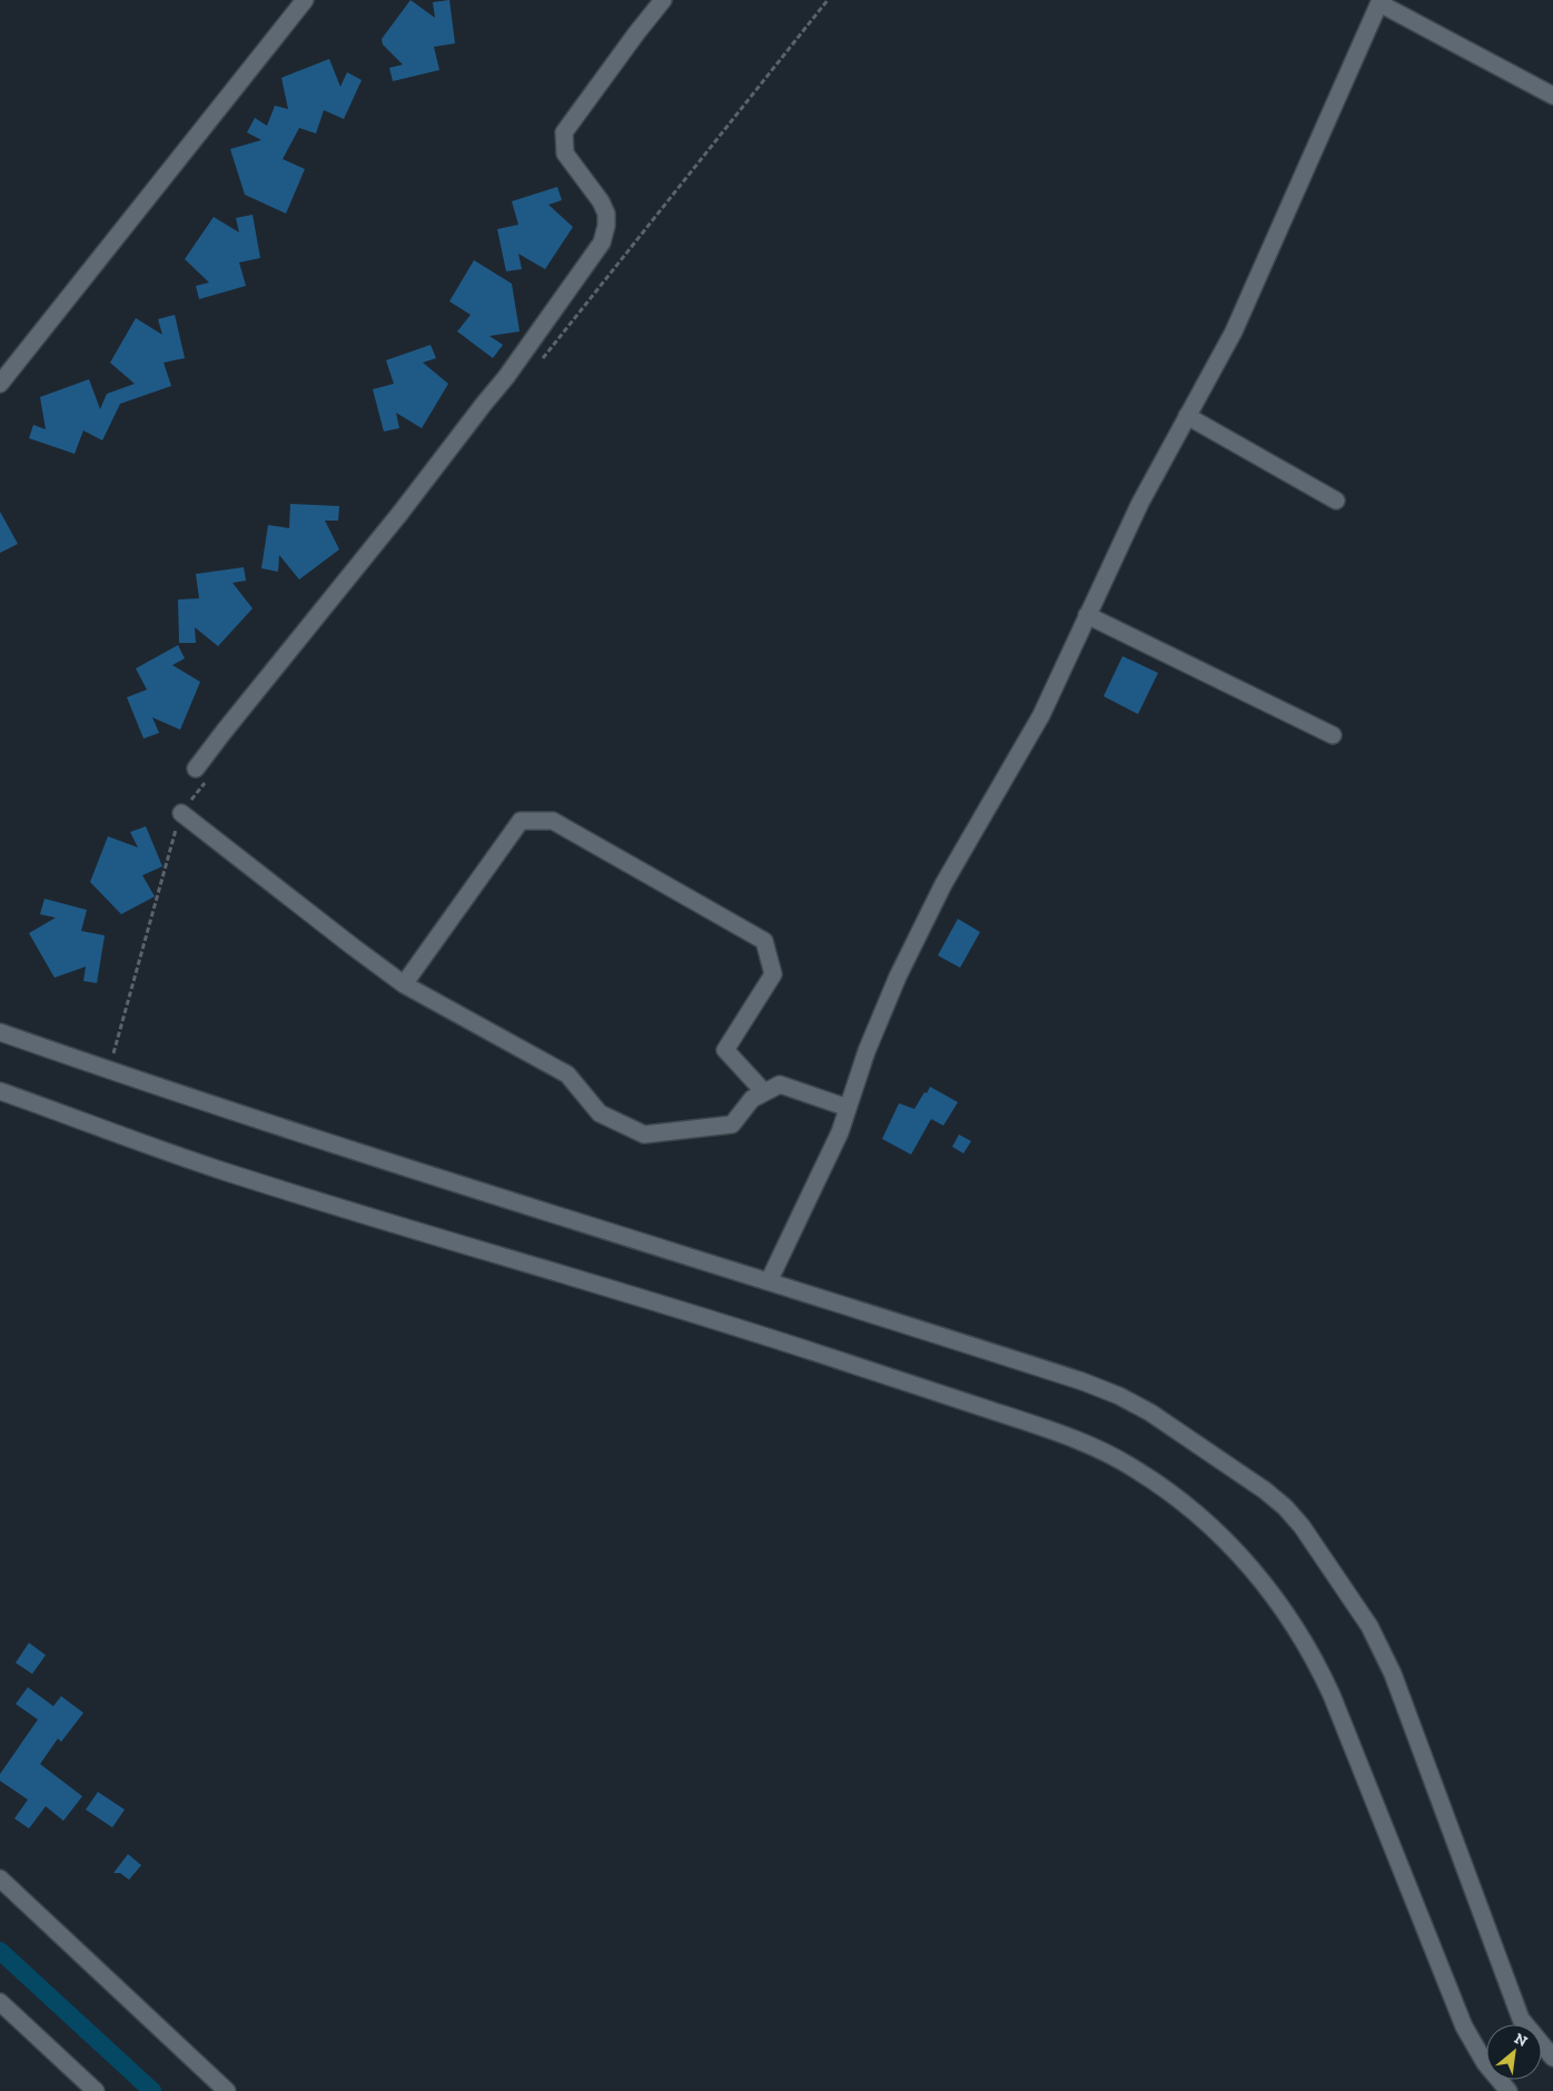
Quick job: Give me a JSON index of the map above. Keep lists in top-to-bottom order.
{
  "north": "top right"
}
